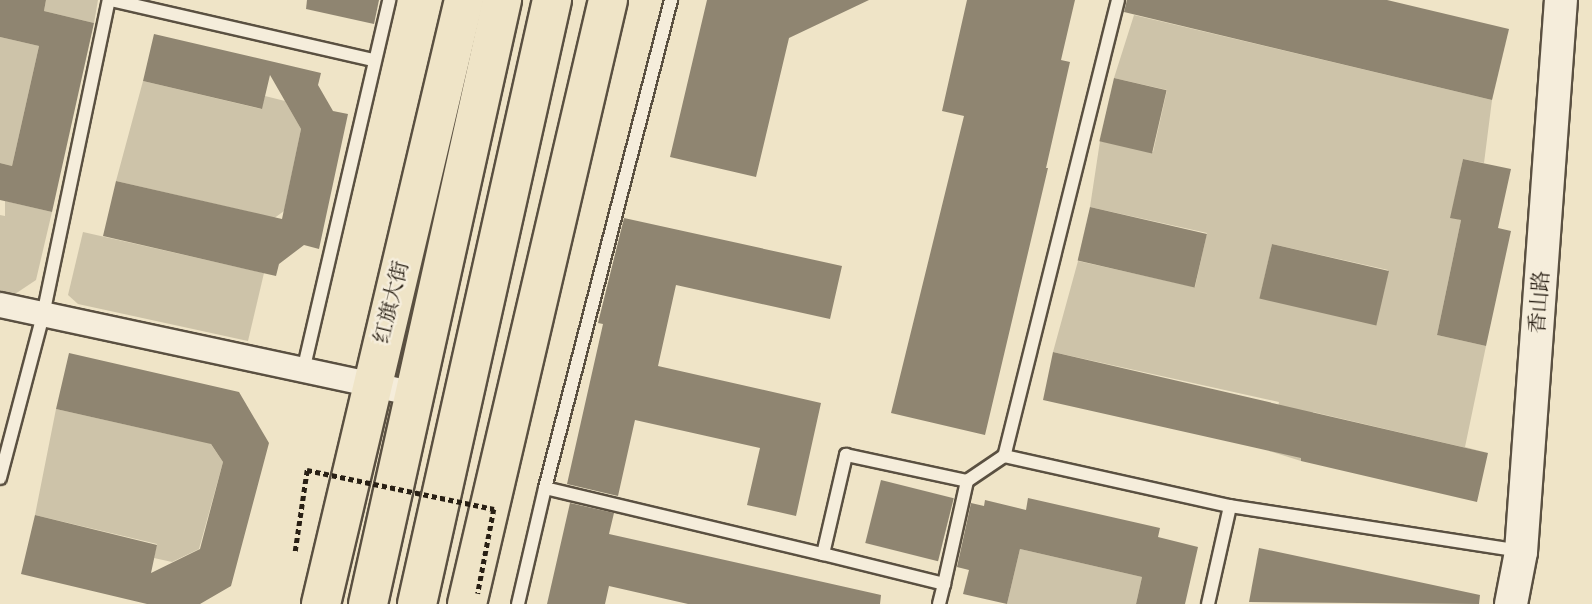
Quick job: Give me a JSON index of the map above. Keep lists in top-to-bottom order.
{
  "streets": {
    "main road": ["红旗大街"],
    "street": ["香山路"]
  }
}
